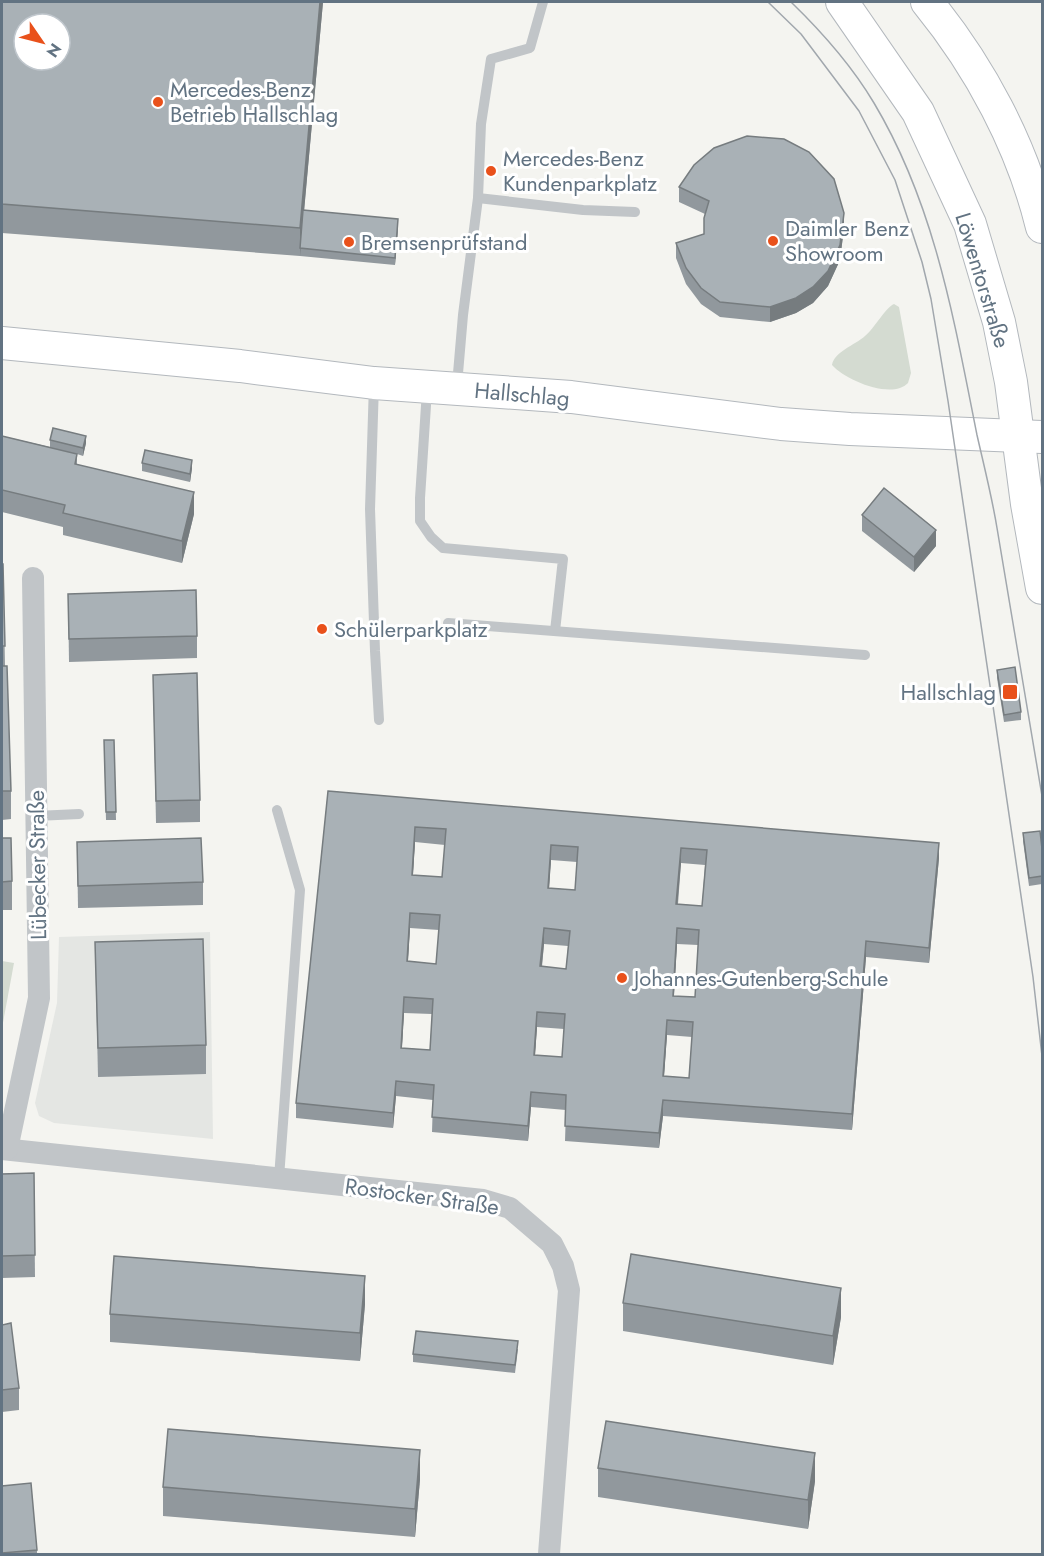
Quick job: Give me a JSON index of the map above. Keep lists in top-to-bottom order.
{
  "streets": {
    "main road": ["Löwentorstraße", "Hallschlag"],
    "street": ["Lübecker Straße", "Rostocker Straße"]
  },
  "crossings": [
    ["Löwentorstraße", "Hallschlag"],
    ["Lübecker Straße", "Rostocker Straße"]
  ],
  "places": {
    "other": [
      "Mercedes-Benz Betrieb Hallschlag",
      "Mercedes-Benz Kundenparkplatz",
      "Daimler Benz Showroom",
      "Bremsenprüfstand",
      "Schülerparkplatz",
      "Johannes-Gutenberg-Schule"
    ],
    "transit": ["Hallschlag"]
  },
  "north": "bottom right"
}
